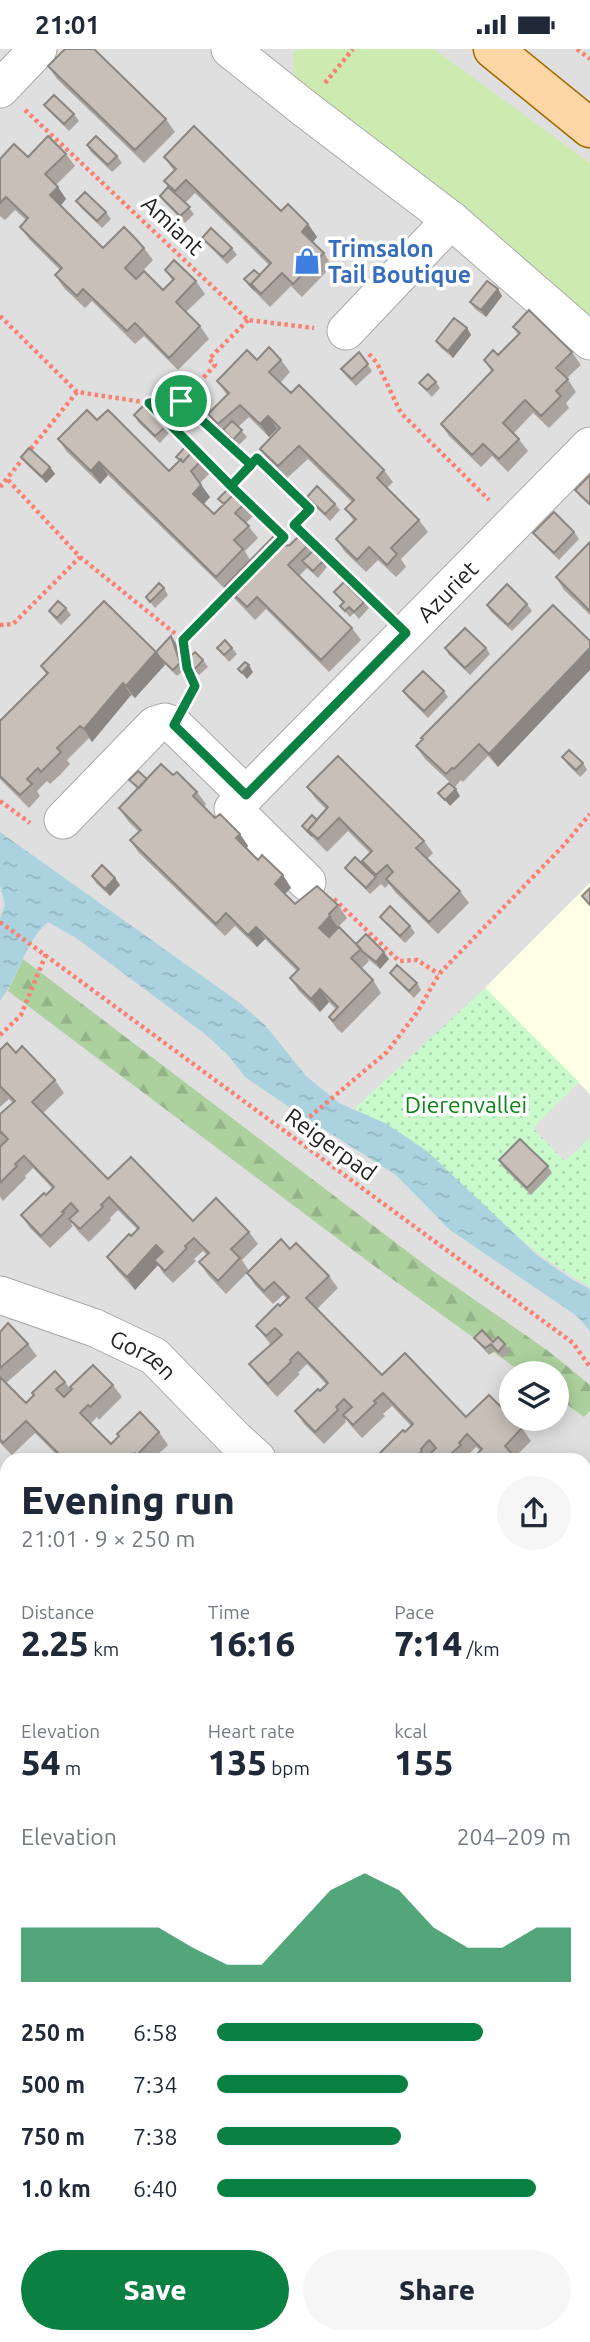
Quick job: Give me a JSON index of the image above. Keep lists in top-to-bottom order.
{
  "streets": {
    "street": ["Azuriet", "Gorzen"],
    "path": ["Amiant", "Reigerpad"]
  },
  "parks": ["Dierenvallei"],
  "places": {
    "shop": ["Trimsalon Tail Boutique"]
  },
  "page": {
    "status": "21:01",
    "heading": ["Evening run", "21:01 · 9 × 250 m"],
    "stats": [
      ["Distance", "2.25 km"],
      ["Time", "16:16"],
      ["Pace", "7:14 /km"],
      ["Elevation", "54 m"],
      ["Heart rate", "135 bpm"],
      ["kcal", "155"]
    ],
    "chart": ["Elevation", "204–209 m"],
    "list": [
      {
        "name": "250 m",
        "note": "6:58"
      },
      {
        "name": "500 m",
        "note": "7:34"
      },
      {
        "name": "750 m",
        "note": "7:38"
      },
      {
        "name": "1.0 km",
        "note": "6:40"
      }
    ],
    "buttons": ["Save", "Share"]
  }
}
